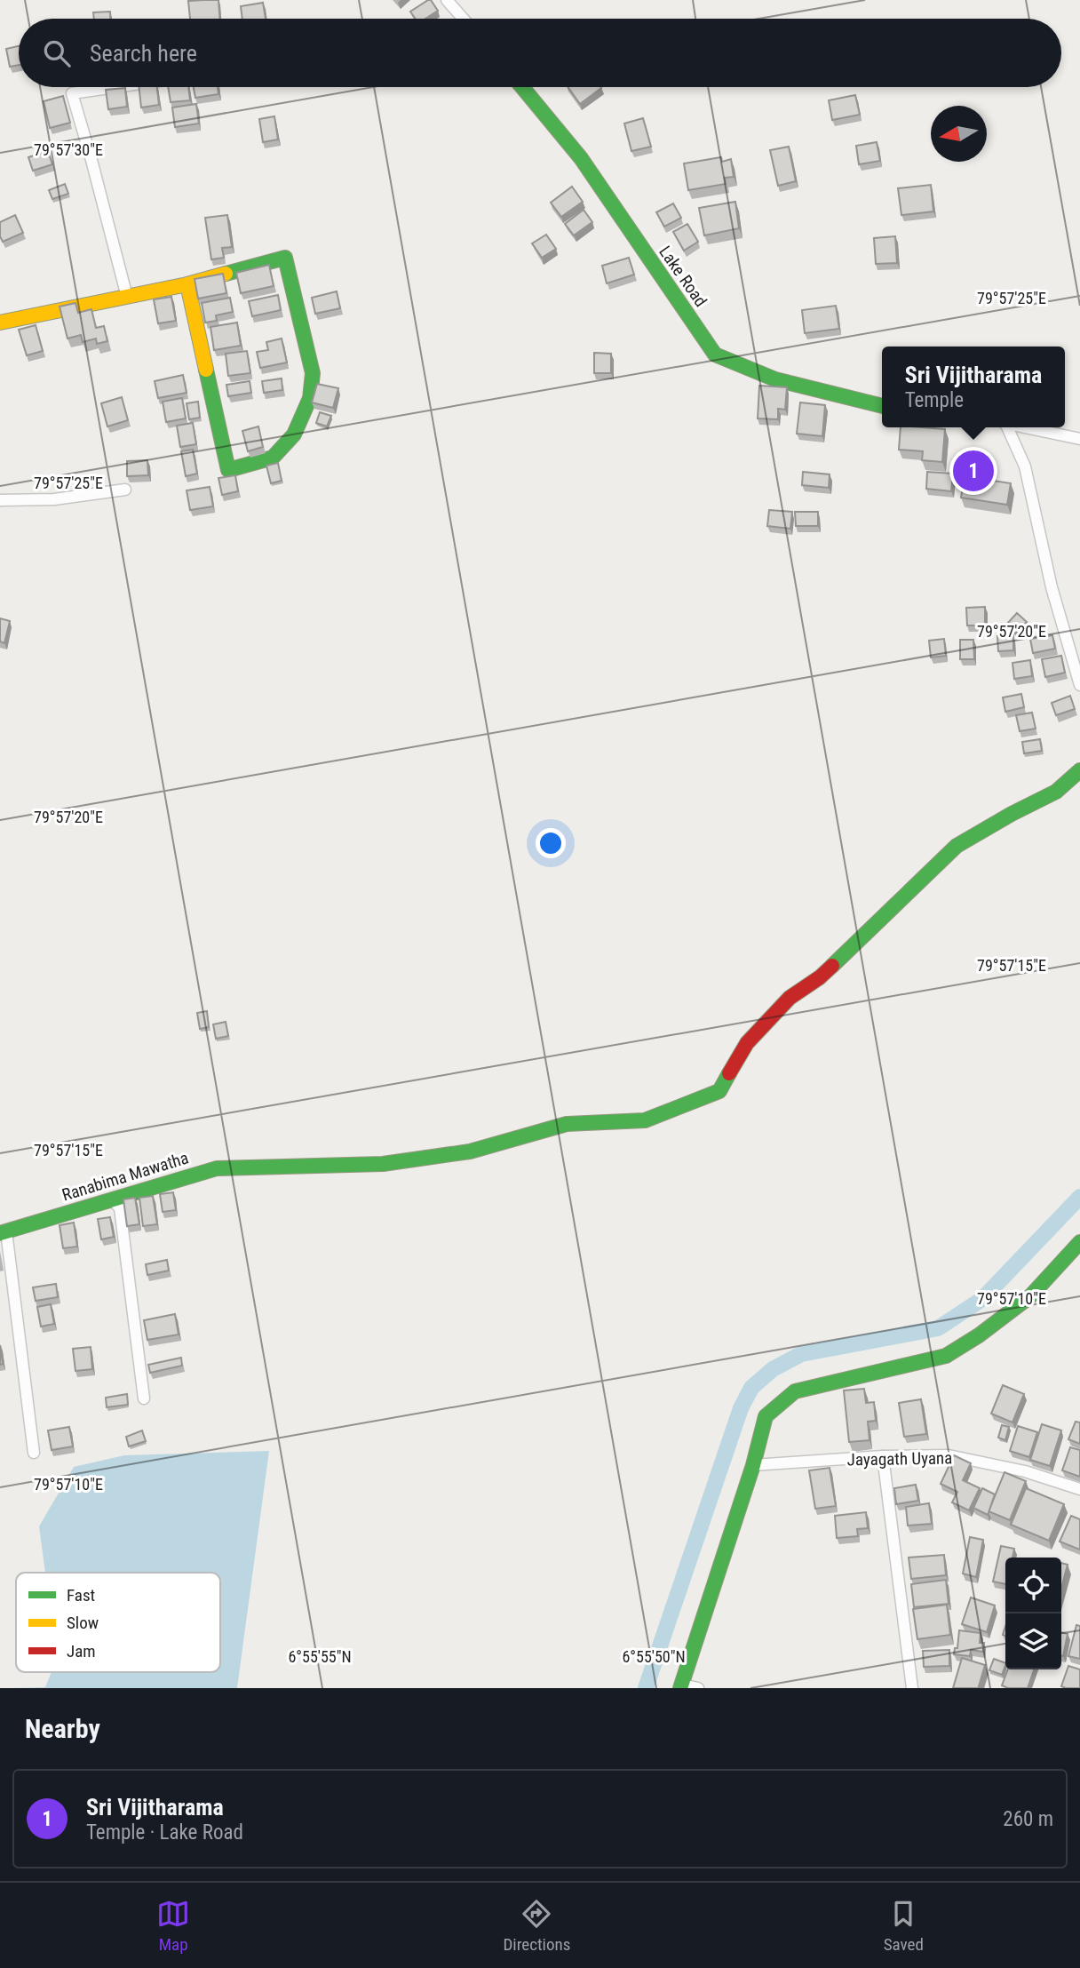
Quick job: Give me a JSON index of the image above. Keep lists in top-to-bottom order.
{
  "streets": {
    "street": ["Lake Road", "Ranabima Mawatha", "Jayagath Uyana"]
  },
  "legend": ["Fast", "Slow", "Jam"],
  "north": "left",
  "page": {
    "search": "Search here",
    "popup": ["Sri Vijitharama", "Temple"],
    "pins": "1",
    "heading": "Nearby",
    "list": [
      {
        "mark": "1",
        "name": "Sri Vijitharama",
        "note": "Temple · Lake Road",
        "value": "260 m"
      }
    ],
    "nav": ["Map", "Directions", "Saved"]
  },
  "coordinates": [
    "79°57'30\"E",
    "79°57'25\"E",
    "79°57'20\"E",
    "79°57'15\"E",
    "79°57'10\"E",
    "6°55'55\"N",
    "6°55'50\"N"
  ]
}
